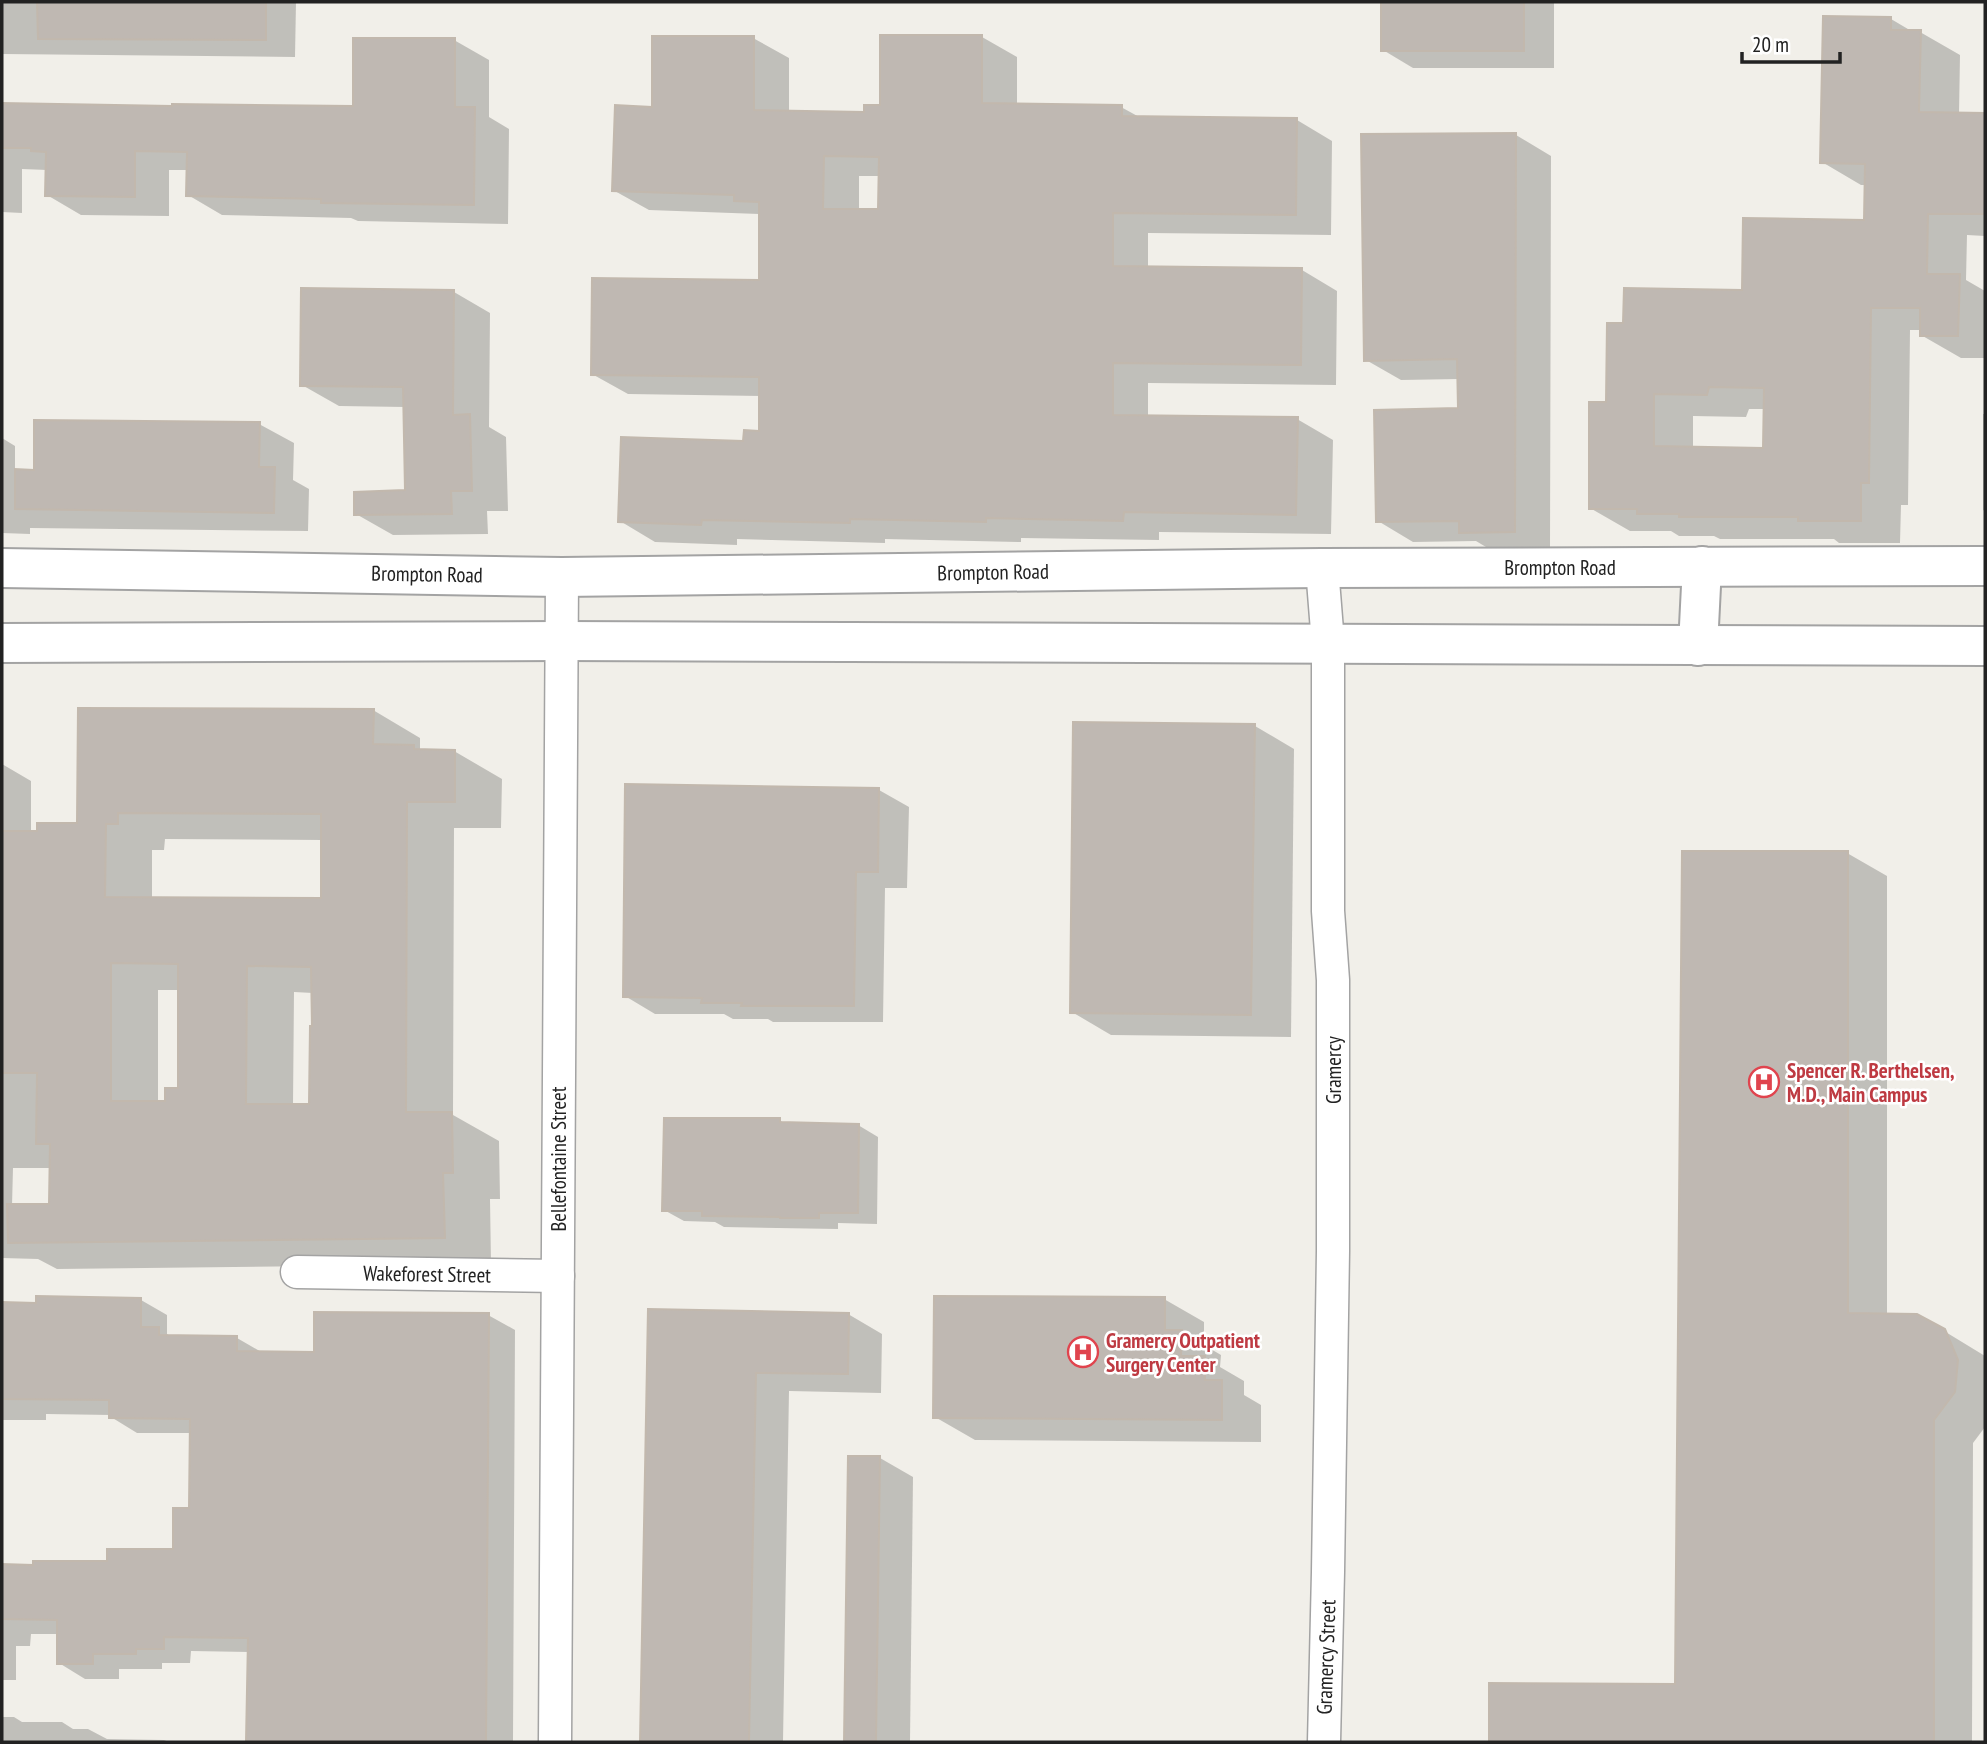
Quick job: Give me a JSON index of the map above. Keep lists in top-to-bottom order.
{
  "streets": {
    "street": [
      "Brompton Road",
      "Gramercy",
      "Bellefontaine Street",
      "Wakeforest Street",
      "Gramercy Street"
    ]
  },
  "crossings": [
    ["Brompton Road", "Gramercy"],
    ["Brompton Road", "Bellefontaine Street"],
    ["Gramercy", "Gramercy Street"],
    ["Bellefontaine Street", "Wakeforest Street"]
  ],
  "places": {
    "hospital": ["Spencer R. Berthelsen, M.D., Main Campus", "Gramercy Outpatient Surgery Center"]
  },
  "scale_bar": "20 m"
}
